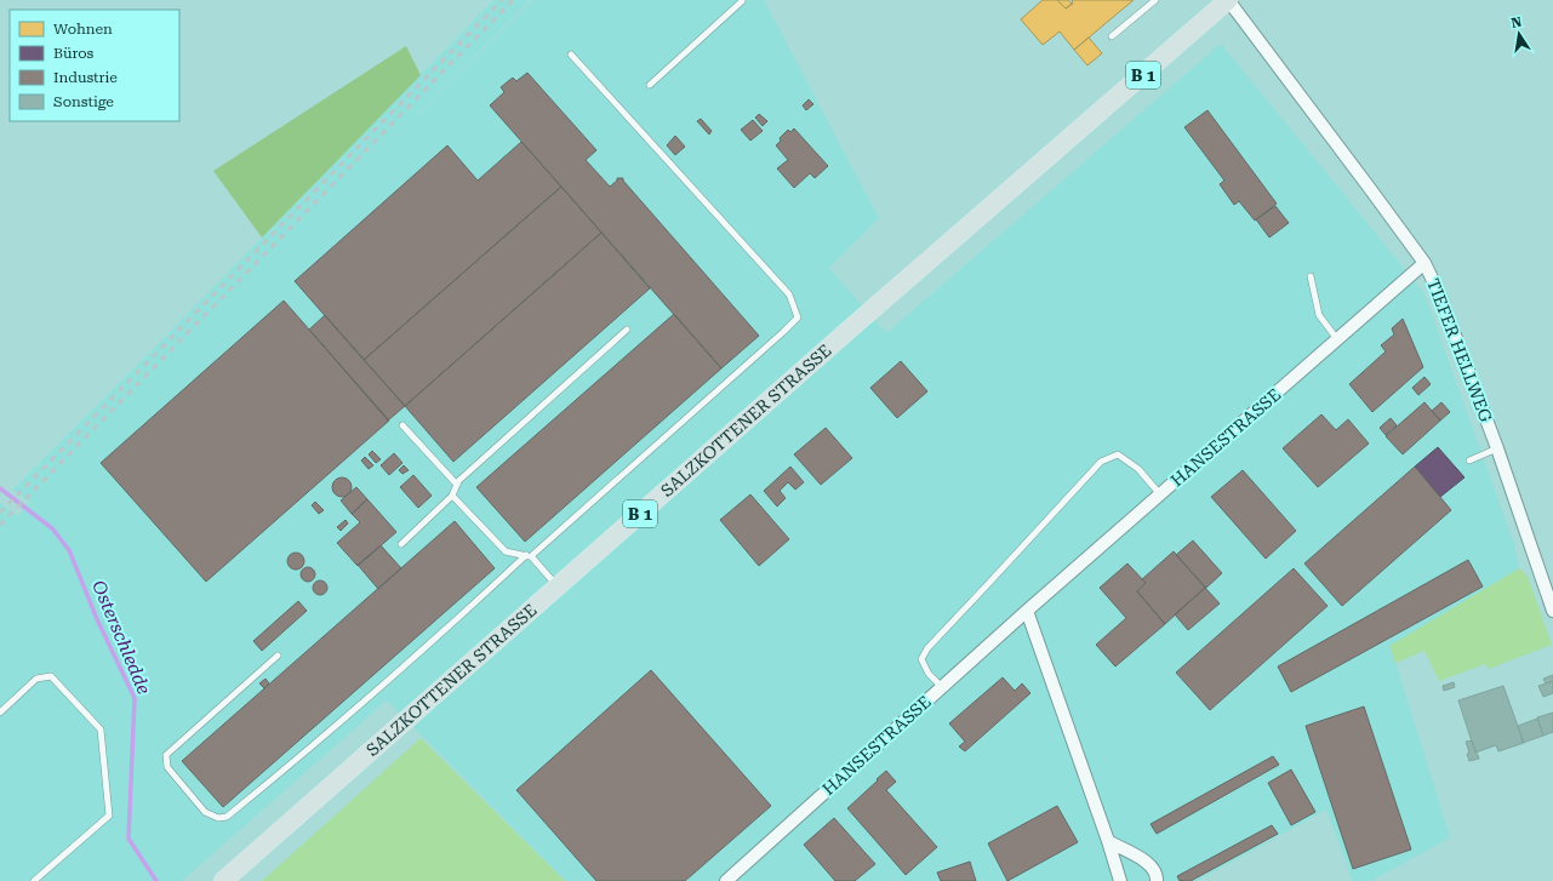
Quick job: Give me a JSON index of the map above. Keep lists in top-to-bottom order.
{
  "streets": {
    "main road": ["B 1", "SALZKOTTENER STRASSE"],
    "street": ["TIEFER HELLWEG", "HANSESTRASSE"]
  },
  "crossings": [
    ["TIEFER HELLWEG", "SALZKOTTENER STRASSE"],
    ["TIEFER HELLWEG", "HANSESTRASSE"]
  ],
  "water": ["Osterschledde"],
  "legend": [
    "Wohnen",
    "Büros",
    "Industrie",
    "Sonstige"
  ],
  "north": "top"
}
